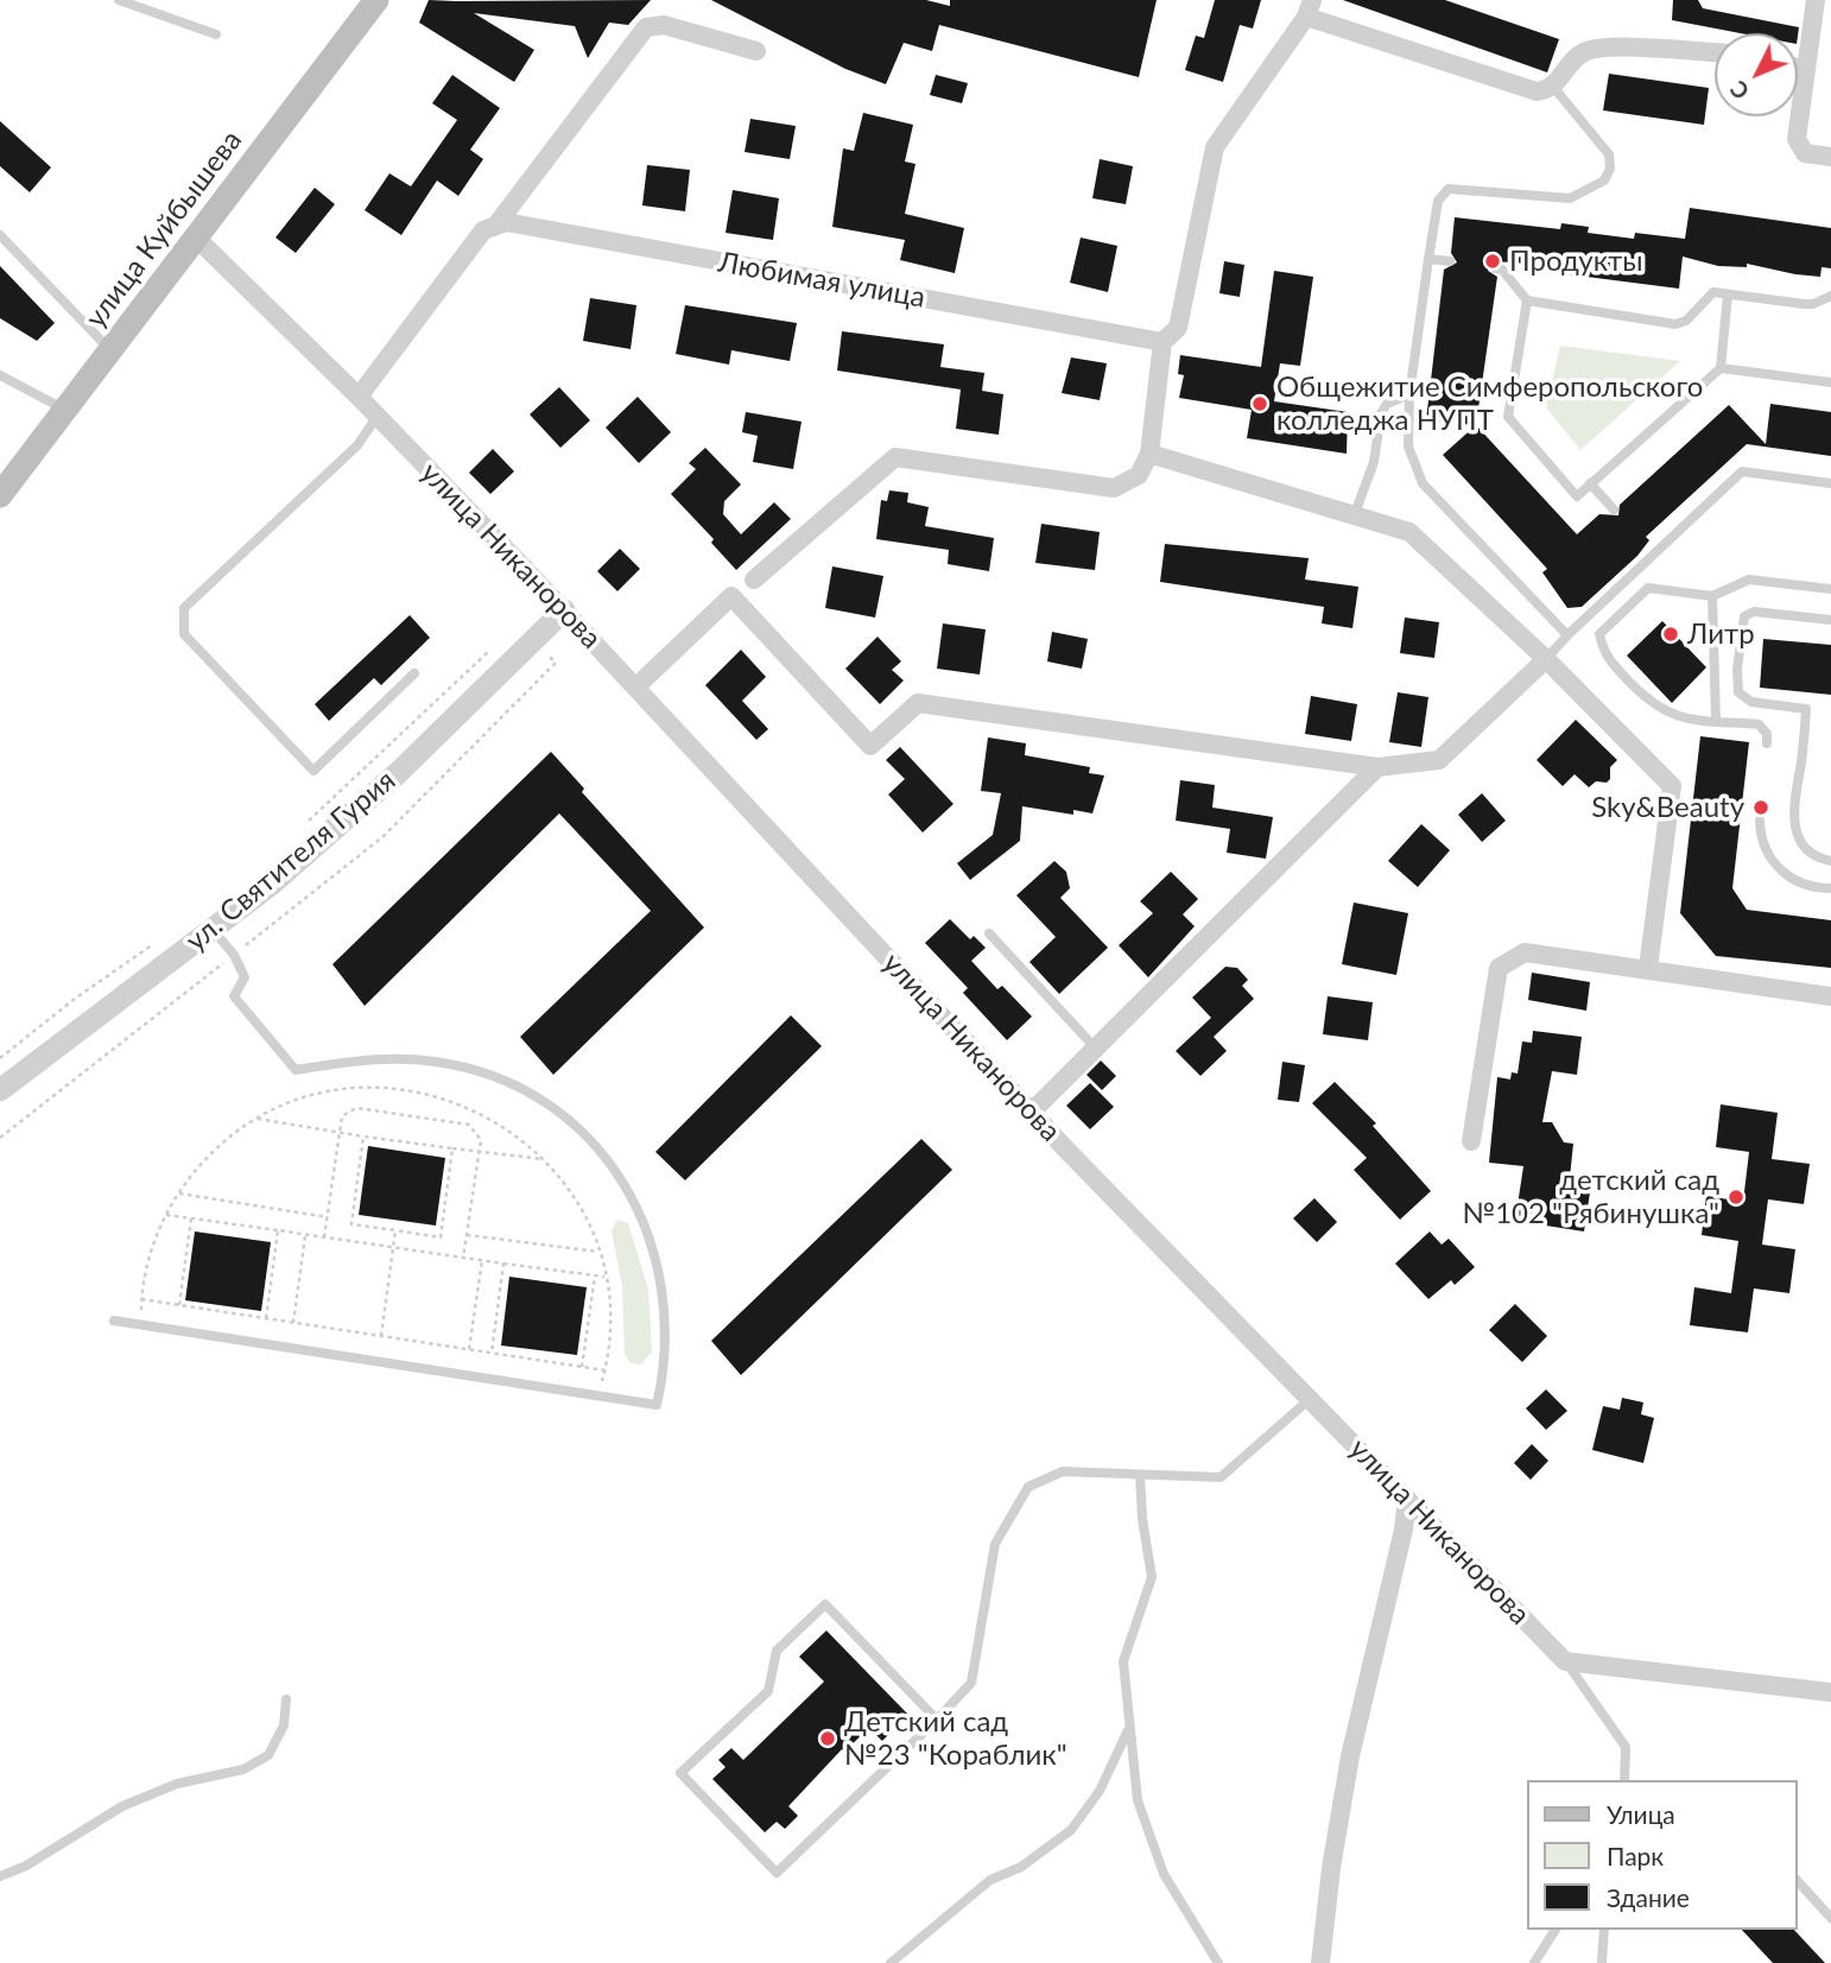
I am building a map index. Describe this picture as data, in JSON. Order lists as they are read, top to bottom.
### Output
{
  "streets": {
    "main road": ["улица Куйбышева"],
    "street": ["Любимая улица", "улица Никанорова", "ул. Святителя Гурия"]
  },
  "crossings": [
    ["улица Куйбышева", "улица Никанорова"],
    ["улица Никанорова", "ул. Святителя Гурия"]
  ],
  "places": [
    "Продукты",
    "Общежитие Симферопольского колледжа НУПТ",
    "Литр",
    "Sky&Beauty",
    "детский сад №102 \"Рябинушка\"",
    "Детский сад №23 \"Кораблик\""
  ],
  "legend": ["Улица", "Парк", "Здание"],
  "north": "bottom left"
}
